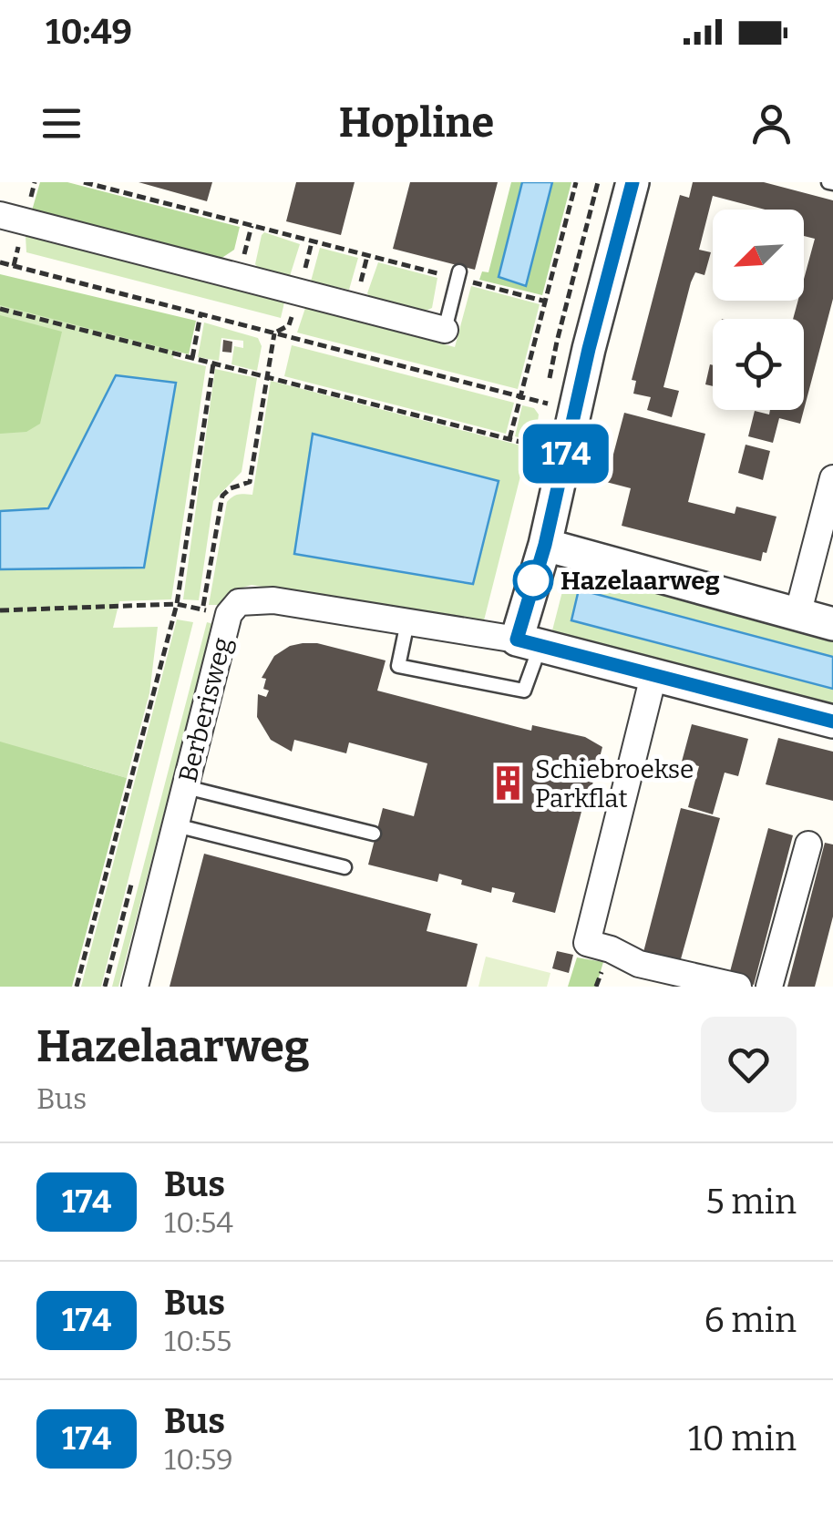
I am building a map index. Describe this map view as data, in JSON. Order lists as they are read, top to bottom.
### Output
{
  "streets": {
    "street": ["Berberisweg"]
  },
  "places": {
    "other": ["Hazelaarweg"],
    "building": ["Schiebroekse Parkflat"]
  },
  "lines": ["bus line 174"],
  "north": "bottom left",
  "page": {
    "status": "10:49",
    "header": "Hopline",
    "on_map": "174",
    "heading": ["Hazelaarweg", "Bus"],
    "list": [
      {
        "mark": "174",
        "name": "Bus",
        "note": "10:54",
        "value": "5 min"
      },
      {
        "mark": "174",
        "name": "Bus",
        "note": "10:55",
        "value": "6 min"
      },
      {
        "mark": "174",
        "name": "Bus",
        "note": "10:59",
        "value": "10 min"
      }
    ]
  }
}
